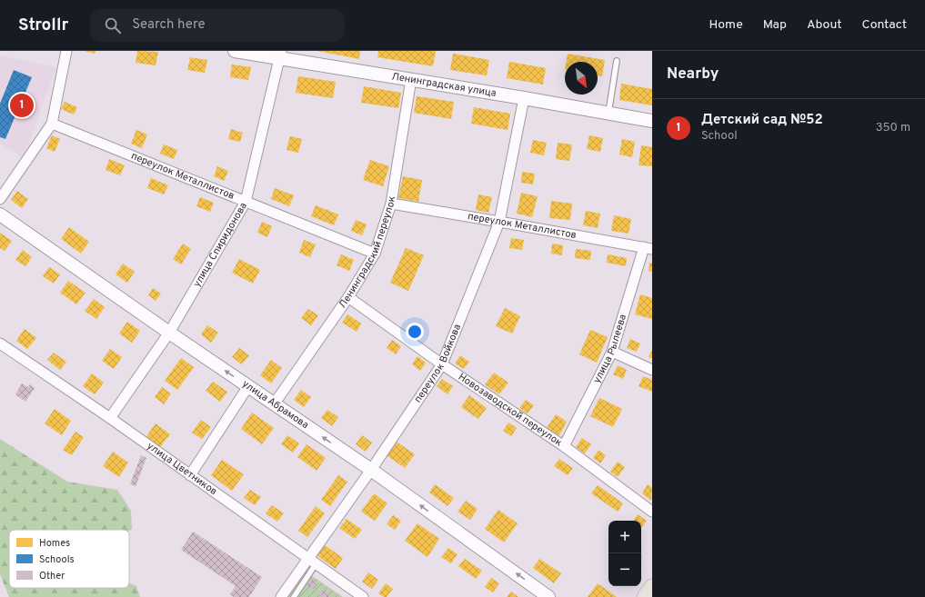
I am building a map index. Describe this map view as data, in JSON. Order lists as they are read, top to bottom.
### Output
{
  "streets": {
    "street": [
      "Ленинградская улица",
      "переулок Металлистов",
      "улица Спиридонова",
      "Ленинградский переулок",
      "улица Рылеева",
      "переулок Войкова",
      "улица Абрамова",
      "Новозаводской переулок",
      "улица Цветников"
    ]
  },
  "crossings": [
    ["Ленинградская улица", "улица Спиридонова"],
    ["Ленинградская улица", "Ленинградский переулок"],
    ["Ленинградская улица", "переулок Войкова"],
    ["переулок Металлистов", "улица Спиридонова"],
    ["переулок Металлистов", "Ленинградский переулок"],
    ["переулок Металлистов", "улица Рылеева"],
    ["переулок Металлистов", "переулок Войкова"],
    ["улица Спиридонова", "улица Абрамова"],
    ["улица Спиридонова", "улица Цветников"],
    ["Ленинградский переулок", "улица Абрамова"],
    ["Ленинградский переулок", "Новозаводской переулок"],
    ["улица Рылеева", "Новозаводской переулок"],
    ["переулок Войкова", "улица Абрамова"],
    ["переулок Войкова", "Новозаводской переулок"],
    ["переулок Войкова", "улица Цветников"]
  ],
  "one_way": ["улица Абрамова"],
  "legend": ["Homes", "Schools", "Other"],
  "north": "bottom right",
  "page": {
    "header": "Strollr",
    "search": "Search here",
    "nav": [
      "Home",
      "Map",
      "About",
      "Contact"
    ],
    "heading": "Nearby",
    "pins": "1",
    "list": [
      {
        "mark": "1",
        "name": "Детский сад №52",
        "note": "School",
        "value": "350 m"
      }
    ],
    "map_buttons": ["+", "−"]
  }
}
